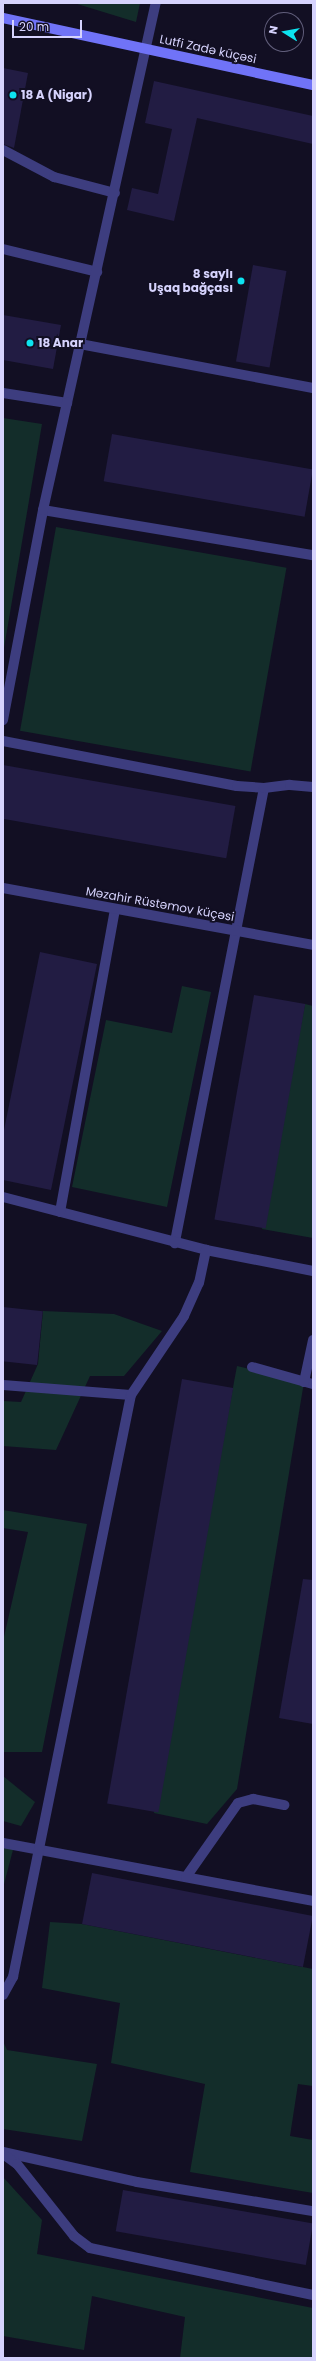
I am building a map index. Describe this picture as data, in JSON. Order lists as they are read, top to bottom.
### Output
{
  "streets": {
    "main road": ["Lutfi Zadə küçəsi"],
    "street": ["Məzahir Rüstəmov küçəsi"]
  },
  "places": ["18 A (Nigar)", "8 saylı Uşaq bağçası", "18 Anar"],
  "scale_bar": "20 m",
  "north": "left"
}
